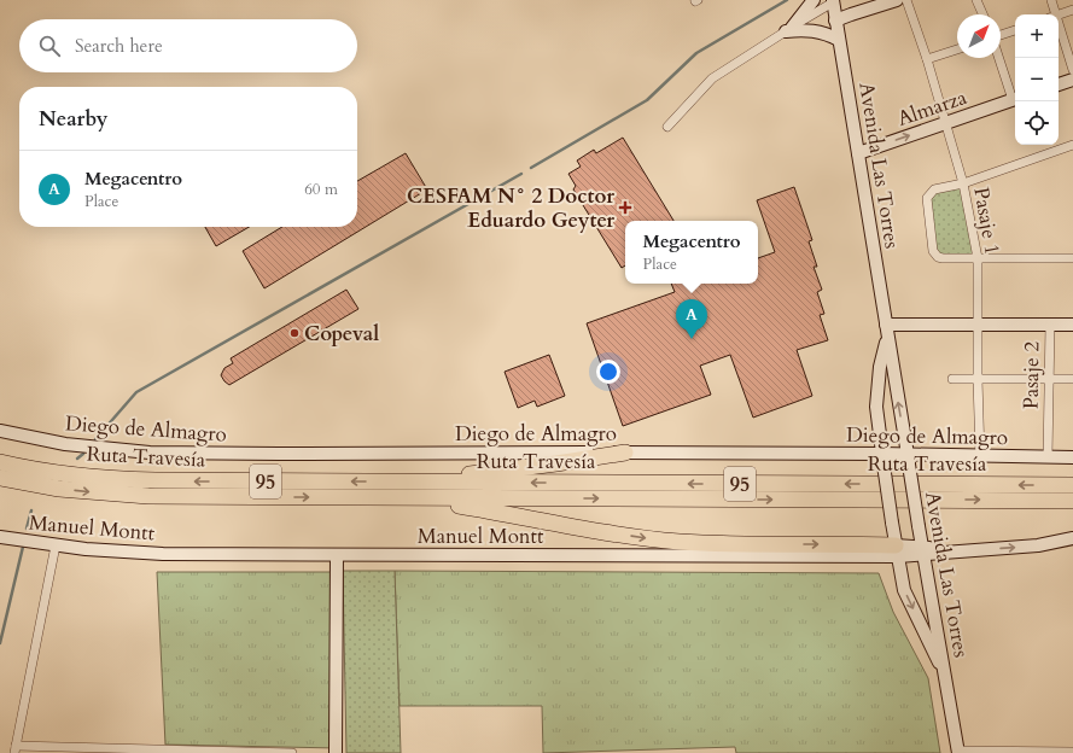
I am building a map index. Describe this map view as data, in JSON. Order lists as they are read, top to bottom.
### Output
{
  "streets": {
    "highway": ["Ruta Travesía", "95"],
    "main road": [
      "Almarza",
      "Avenida Las Torres",
      "Diego de Almagro",
      "Manuel Montt"
    ],
    "street": ["Pasaje 1", "Pasaje 2"]
  },
  "crossings": [
    ["Almarza", "Avenida Las Torres"],
    ["Almarza", "Pasaje 1"],
    ["Avenida Las Torres", "Diego de Almagro"],
    ["Avenida Las Torres", "Manuel Montt"],
    ["Pasaje 1", "Diego de Almagro"],
    ["Pasaje 2", "Diego de Almagro"]
  ],
  "one_way": ["Almarza"],
  "places": {
    "health": ["CESFAM N° 2 Doctor Eduardo Geyter"],
    "other": ["Copeval"]
  },
  "north": "top right",
  "page": {
    "map_buttons": ["+", "−"],
    "search": "Search here",
    "heading": "Nearby",
    "list": [
      {
        "mark": "A",
        "name": "Megacentro",
        "note": "Place",
        "value": "60 m"
      }
    ],
    "popup": ["Megacentro", "Place"],
    "pins": "A"
  }
}
